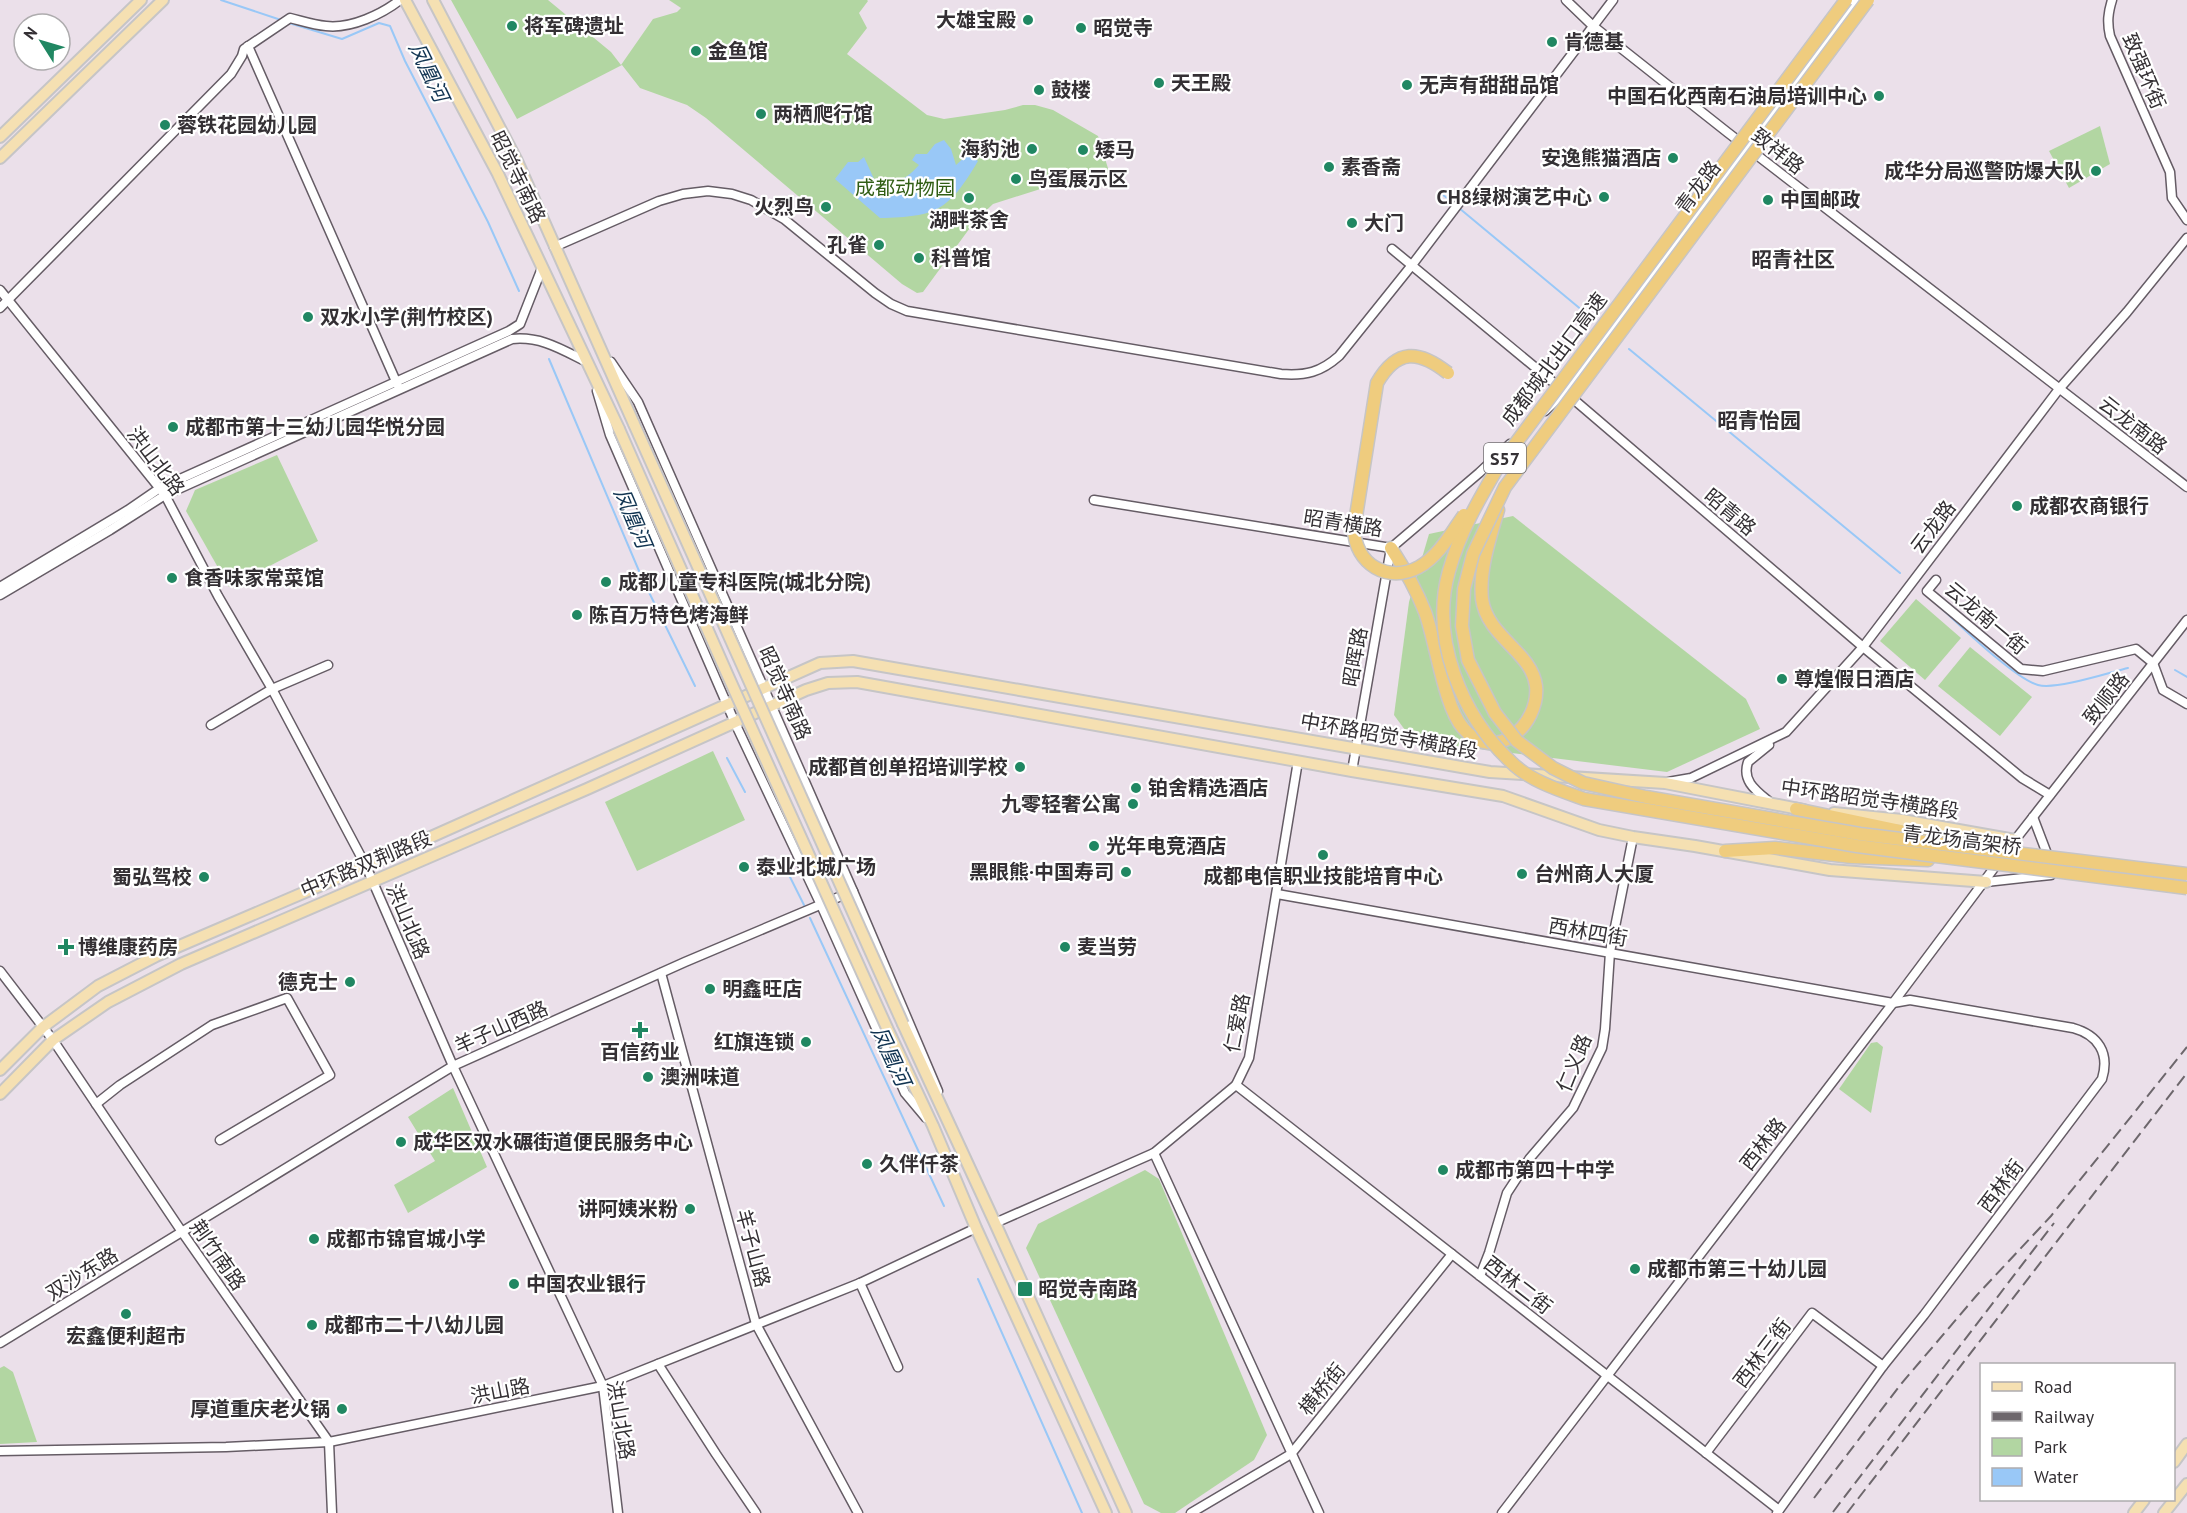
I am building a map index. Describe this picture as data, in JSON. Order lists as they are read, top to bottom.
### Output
{
  "streets": {
    "highway": ["成都城北出口高速", "S57", "青龙场高架桥"],
    "main road": ["昭觉寺南路", "中环路昭觉寺横路段", "中环路双荆路段"],
    "street": [
      "致强环街",
      "致祥路",
      "青龙路",
      "云龙南路",
      "洪山北路",
      "昭青路",
      "昭青横路",
      "云龙路",
      "云龙南一街",
      "昭晖路",
      "致顺路",
      "西林四街",
      "仁爱路",
      "羊子山西路",
      "仁义路",
      "西林路",
      "西林街",
      "羊子山路",
      "荆竹南路",
      "双沙东路",
      "西林二街",
      "西林三街",
      "横桥街",
      "洪山路"
    ]
  },
  "crossings": [
    ["致祥路", "青龙路"],
    ["致祥路", "云龙南路"],
    ["致祥路", "云龙路"],
    ["昭觉寺南路", "中环路昭觉寺横路段"],
    ["昭觉寺南路", "中环路双荆路段"],
    ["昭觉寺南路", "仁爱路"],
    ["昭觉寺南路", "羊子山西路"],
    ["昭觉寺南路", "洪山路"],
    ["青龙路", "昭青路"],
    ["青龙路", "昭青横路"],
    ["成都城北出口高速", "青龙场高架桥"],
    ["云龙南路", "云龙路"],
    ["洪山北路", "中环路双荆路段"],
    ["洪山北路", "羊子山西路"],
    ["洪山北路", "洪山路"],
    ["昭青路", "昭青横路"],
    ["昭青路", "云龙路"],
    ["昭青路", "致顺路"],
    ["昭青路", "西林路"],
    ["昭青横路", "昭晖路"],
    ["云龙路", "中环路昭觉寺横路段"],
    ["云龙南一街", "致顺路"],
    ["昭晖路", "中环路昭觉寺横路段"],
    ["致顺路", "西林路"],
    ["中环路昭觉寺横路段", "中环路双荆路段"],
    ["中环路昭觉寺横路段", "仁爱路"],
    ["中环路昭觉寺横路段", "仁义路"],
    ["中环路昭觉寺横路段", "西林路"],
    ["中环路双荆路段", "荆竹南路"],
    ["西林四街", "仁爱路"],
    ["西林四街", "仁义路"],
    ["西林四街", "西林路"],
    ["西林四街", "西林街"],
    ["仁爱路", "西林二街"],
    ["羊子山西路", "羊子山路"],
    ["羊子山西路", "荆竹南路"],
    ["羊子山西路", "双沙东路"],
    ["仁义路", "西林二街"],
    ["西林路", "西林街"],
    ["西林路", "西林二街"],
    ["西林街", "西林二街"],
    ["西林街", "西林三街"],
    ["羊子山路", "洪山路"],
    ["荆竹南路", "双沙东路"],
    ["荆竹南路", "洪山路"],
    ["西林二街", "西林三街"],
    ["西林二街", "横桥街"]
  ],
  "districts": ["昭青社区", "昭青怡园"],
  "water": ["凤凰河"],
  "parks": ["成都动物园"],
  "places": {
    "other": [
      "大雄宝殿",
      "将军碑遗址",
      "昭觉寺",
      "肯德基",
      "金鱼馆",
      "天王殿",
      "无声有甜甜品馆",
      "鼓楼",
      "中国石化西南石油局培训中心",
      "两栖爬行馆",
      "蓉铁花园幼儿园",
      "海豹池",
      "矮马",
      "安逸熊猫酒店",
      "素香斋",
      "成华分局巡警防爆大队",
      "鸟蛋展示区",
      "CH8绿树演艺中心",
      "湖畔茶舍",
      "中国邮政",
      "火烈鸟",
      "大门",
      "孔雀",
      "科普馆",
      "双水小学(荆竹校区)",
      "成都市第十三幼儿园华悦分园",
      "成都农商银行",
      "食香味家常菜馆",
      "成都儿童专科医院(城北分院)",
      "陈百万特色烤海鲜",
      "尊煌假日酒店",
      "成都首创单招培训学校",
      "铂舍精选酒店",
      "九零轻奢公寓",
      "光年电竞酒店",
      "成都电信职业技能培育中心",
      "泰业北城广场",
      "黑眼熊·中国寿司",
      "台州商人大厦",
      "蜀弘驾校",
      "麦当劳",
      "德克士",
      "明鑫旺店",
      "红旗连锁",
      "澳洲味道",
      "成华区双水碾街道便民服务中心",
      "久伴仟茶",
      "成都市第四十中学",
      "讲阿姨米粉",
      "成都市锦官城小学",
      "成都市第三十幼儿园",
      "中国农业银行",
      "宏鑫便利超市",
      "成都市二十八幼儿园",
      "厚道重庆老火锅"
    ],
    "health": ["博维康药房", "百信药业"],
    "transit": ["昭觉寺南路"]
  },
  "legend": [
    "Road",
    "Railway",
    "Park",
    "Water"
  ],
  "north": "top left"
}
